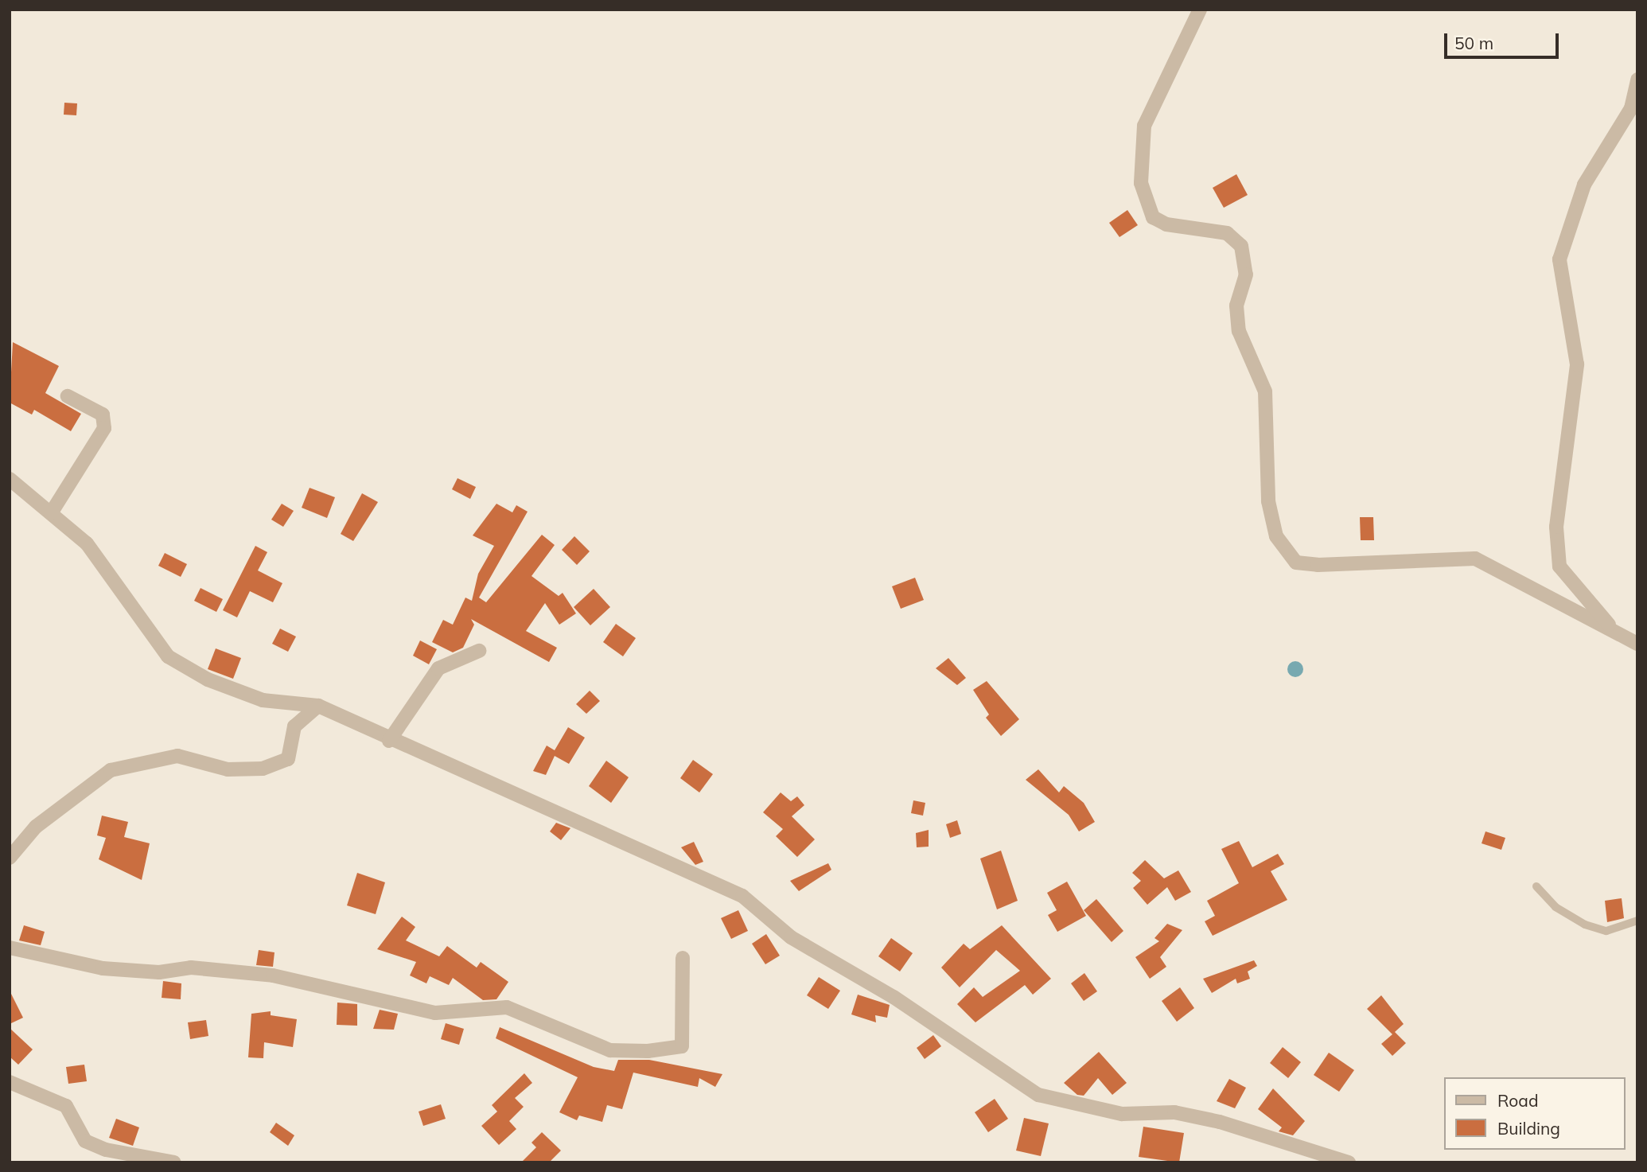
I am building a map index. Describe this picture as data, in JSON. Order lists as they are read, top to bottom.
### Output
{
  "legend": ["Road", "Building"],
  "scale_bar": "50 m"
}
